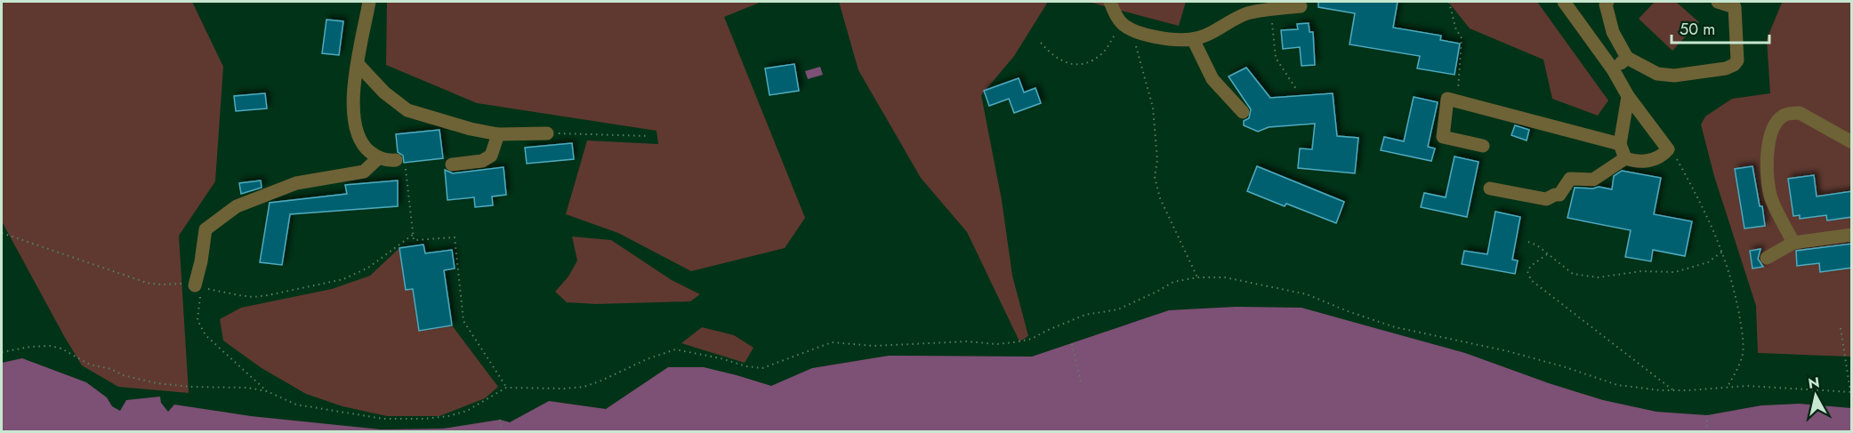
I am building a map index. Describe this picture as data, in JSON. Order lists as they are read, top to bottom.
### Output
{
  "scale_bar": "50 m",
  "north": "top"
}
